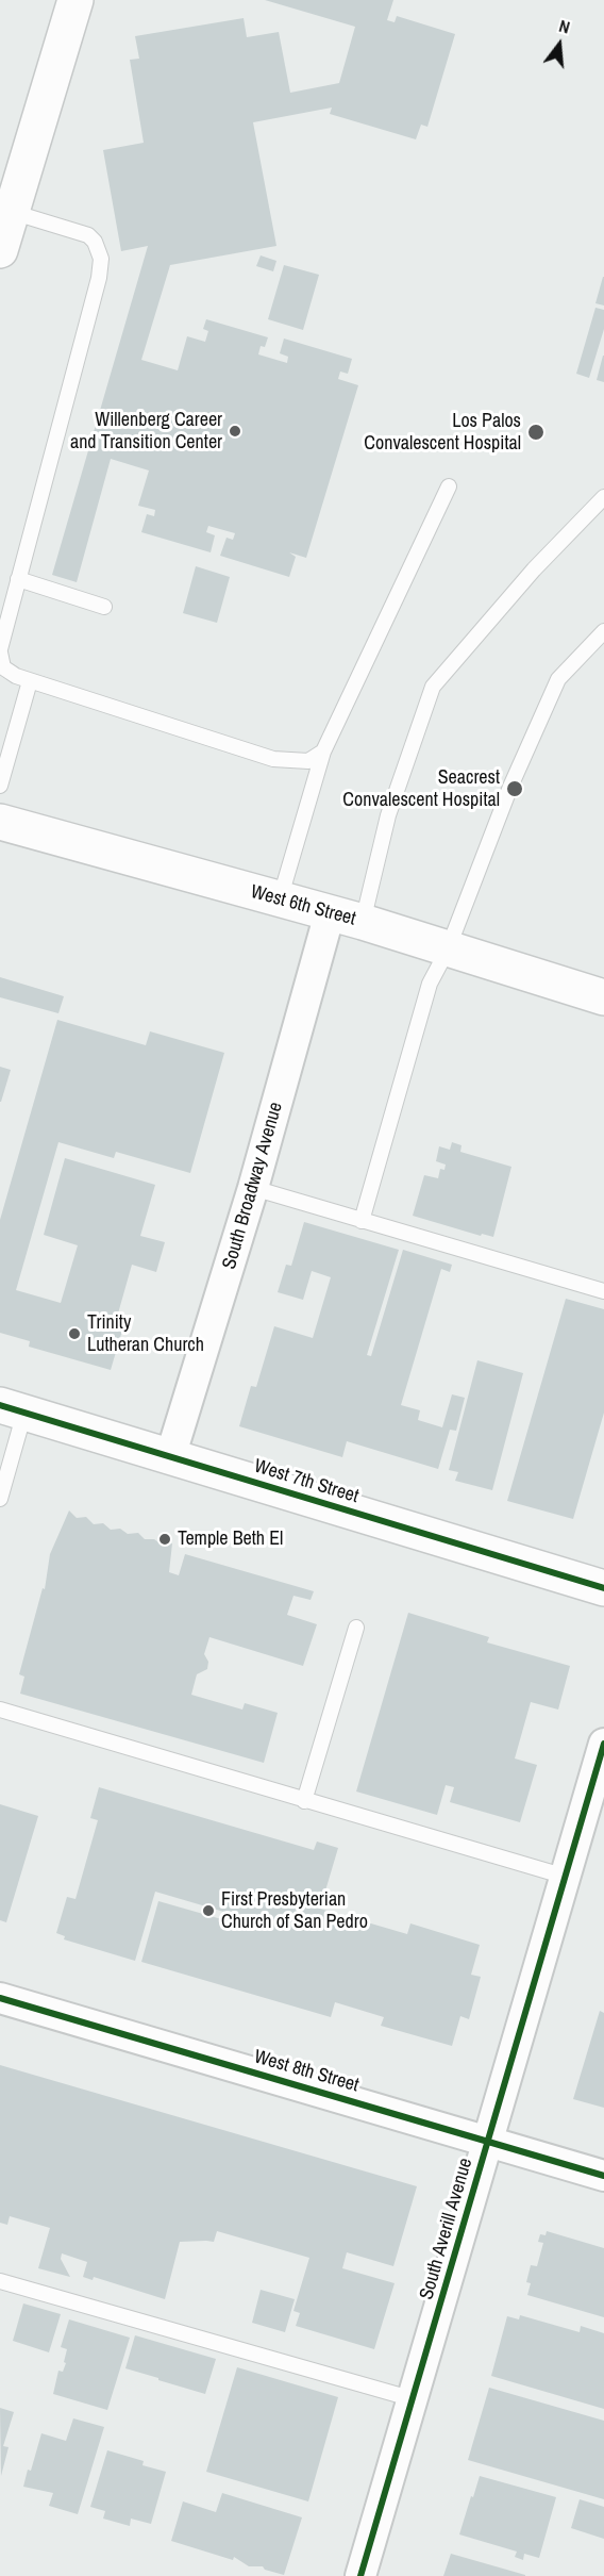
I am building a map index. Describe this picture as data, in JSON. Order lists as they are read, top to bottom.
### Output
{
  "streets": {
    "street": [
      "West 6th Street",
      "South Broadway Avenue",
      "West 7th Street",
      "West 8th Street",
      "South Averill Avenue"
    ]
  },
  "crossings": [
    ["West 6th Street", "South Broadway Avenue"],
    ["South Broadway Avenue", "West 7th Street"],
    ["West 8th Street", "South Averill Avenue"]
  ],
  "places": [
    "Willenberg Career and Transition Center",
    "Los Palos Convalescent Hospital",
    "Seacrest Convalescent Hospital",
    "Trinity Lutheran Church",
    "Temple Beth El",
    "First Presbyterian Church of San Pedro"
  ],
  "north": "top"
}
